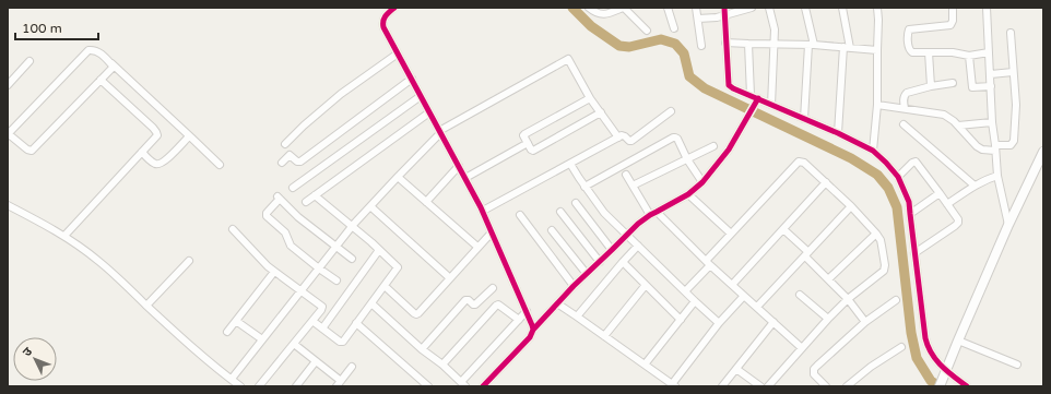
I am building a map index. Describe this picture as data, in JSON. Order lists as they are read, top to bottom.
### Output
{
  "scale_bar": "100 m",
  "north": "top left"
}
